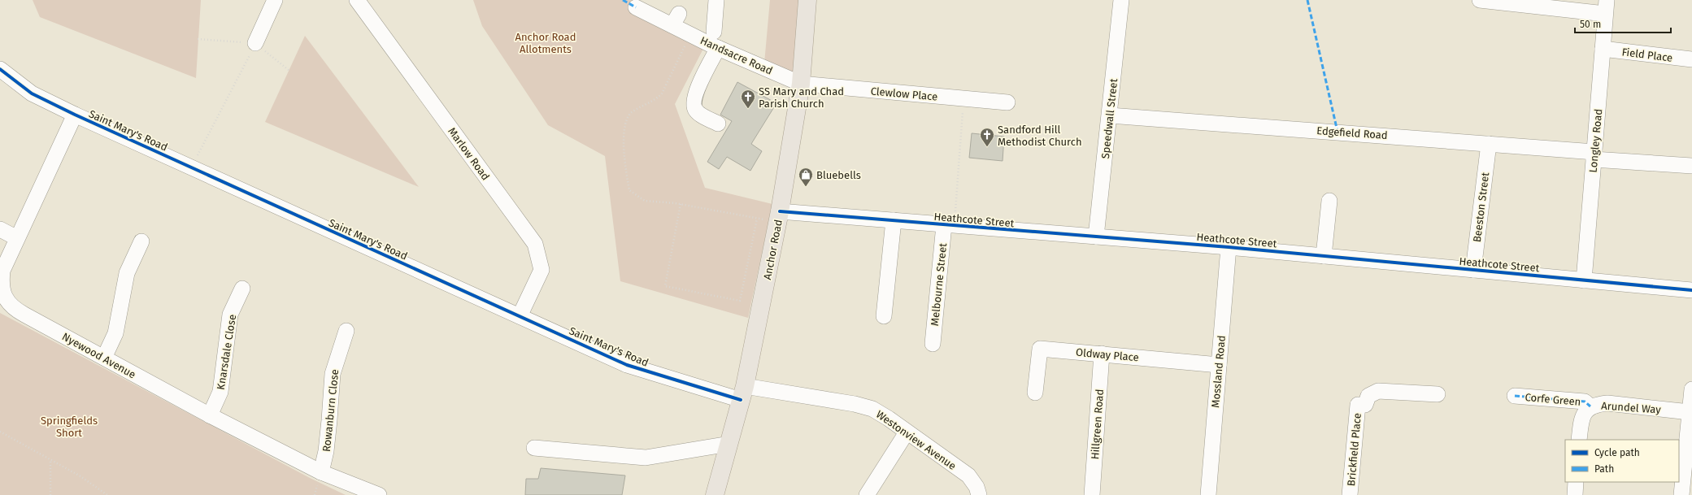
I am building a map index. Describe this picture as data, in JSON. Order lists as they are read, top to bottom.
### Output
{
  "streets": {
    "main road": ["Anchor Road"],
    "street": [
      "Field Place",
      "Handsacre Road",
      "Clewlow Place",
      "Speedwall Street",
      "Saint Mary's Road",
      "Edgefield Road",
      "Longley Road",
      "Marlow Road",
      "Beeston Street",
      "Heathcote Street",
      "Melbourne Street",
      "Knarsdale Close",
      "Oldway Place",
      "Nyewood Avenue",
      "Mossland Road",
      "Corfe Green",
      "Arundel Way",
      "Rowanburn Close",
      "Hillgreen Road",
      "Westonview Avenue",
      "Brickfield Place"
    ]
  },
  "crossings": [
    ["Field Place", "Longley Road"],
    ["Handsacre Road", "Clewlow Place"],
    ["Handsacre Road", "Anchor Road"],
    ["Clewlow Place", "Anchor Road"],
    ["Speedwall Street", "Edgefield Road"],
    ["Speedwall Street", "Heathcote Street"],
    ["Saint Mary's Road", "Marlow Road"],
    ["Saint Mary's Road", "Anchor Road"],
    ["Saint Mary's Road", "Nyewood Avenue"],
    ["Saint Mary's Road", "Westonview Avenue"],
    ["Edgefield Road", "Longley Road"],
    ["Edgefield Road", "Beeston Street"],
    ["Longley Road", "Heathcote Street"],
    ["Beeston Street", "Heathcote Street"],
    ["Heathcote Street", "Anchor Road"],
    ["Heathcote Street", "Melbourne Street"],
    ["Heathcote Street", "Mossland Road"],
    ["Anchor Road", "Westonview Avenue"],
    ["Knarsdale Close", "Nyewood Avenue"],
    ["Oldway Place", "Mossland Road"],
    ["Oldway Place", "Hillgreen Road"],
    ["Nyewood Avenue", "Rowanburn Close"],
    ["Corfe Green", "Arundel Way"]
  ],
  "parks": ["Anchor Road Allotments", "Springfields Short"],
  "places": {
    "church": ["SS Mary and Chad Parish Church", "Sandford Hill Methodist Church"],
    "shop": ["Bluebells"]
  },
  "legend": ["Cycle path", "Path"],
  "scale_bar": "50 m"
}
